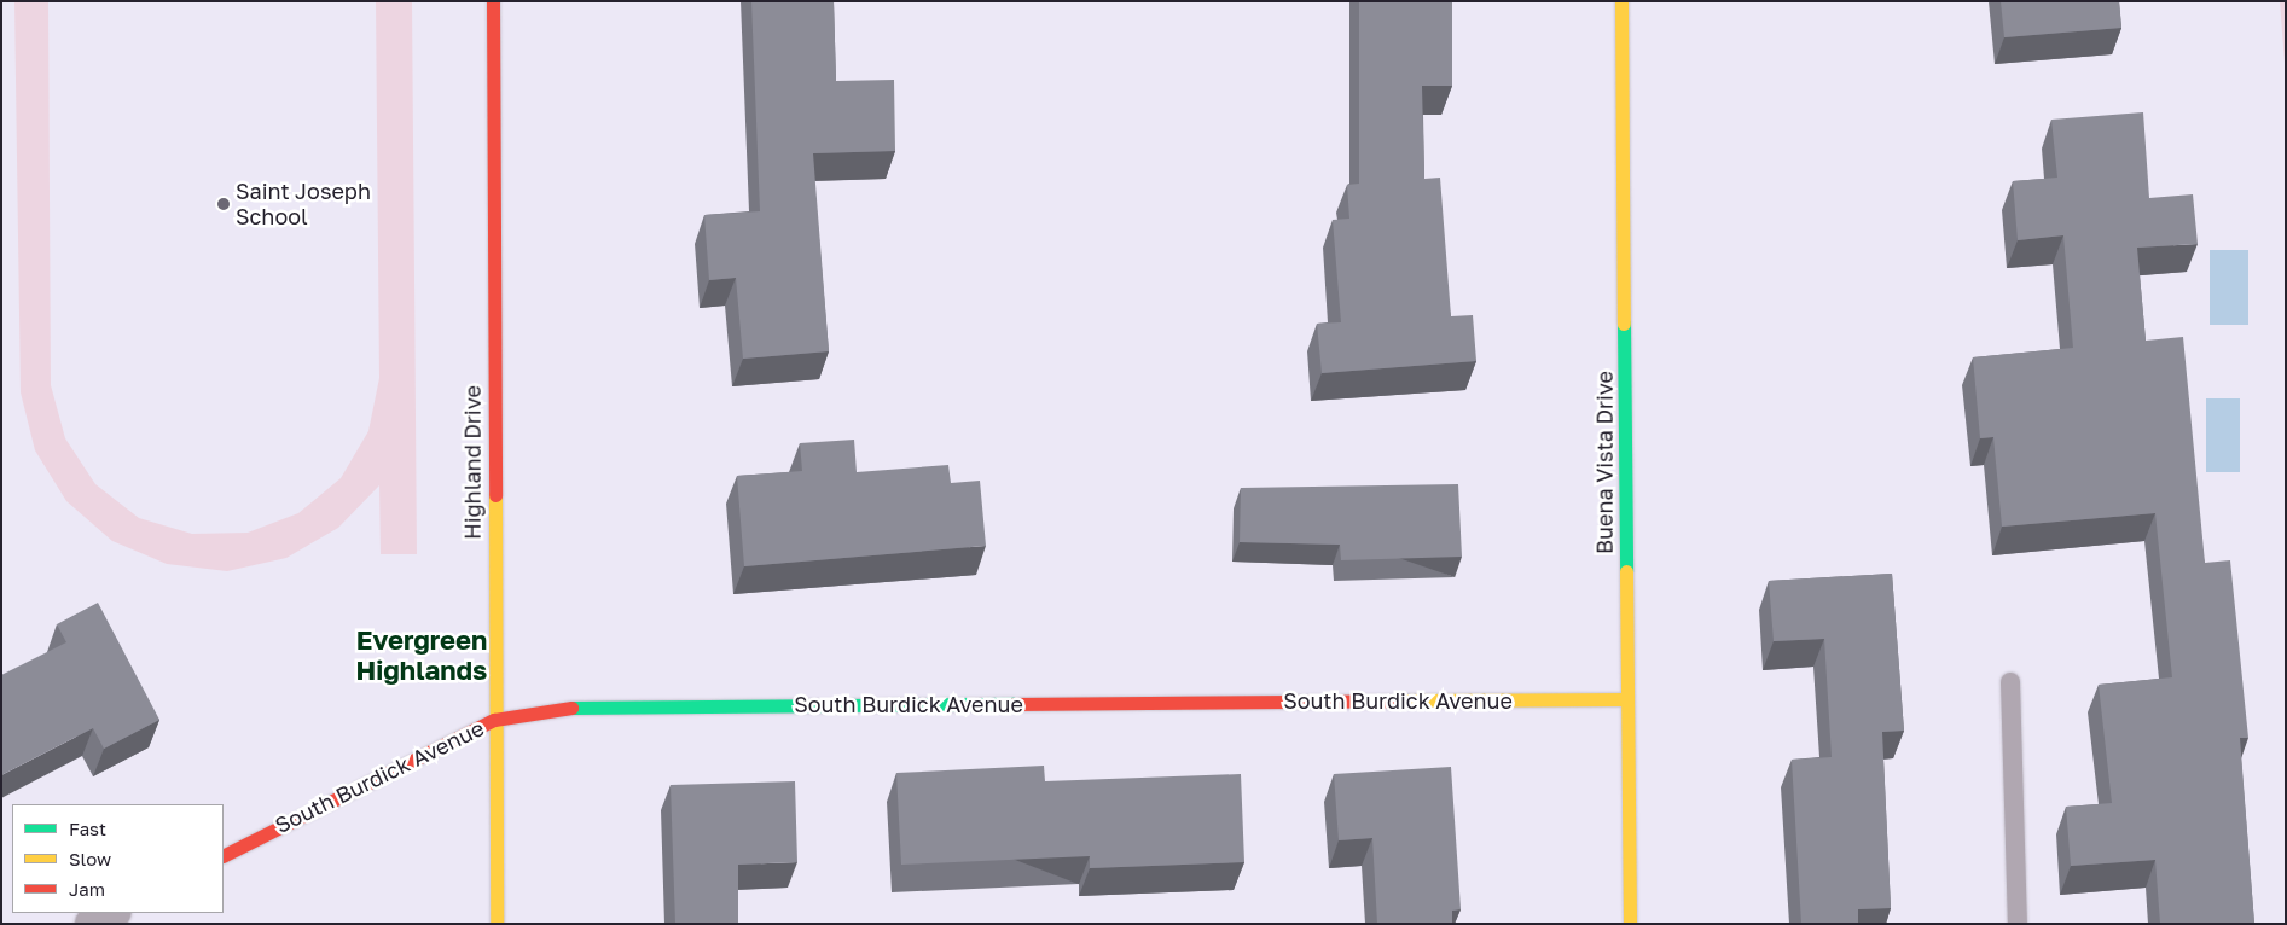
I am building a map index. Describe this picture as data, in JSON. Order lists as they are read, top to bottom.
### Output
{
  "streets": {
    "street": ["Highland Drive", "Buena Vista Drive", "South Burdick Avenue"]
  },
  "crossings": [
    ["Highland Drive", "South Burdick Avenue"],
    ["Buena Vista Drive", "South Burdick Avenue"]
  ],
  "districts": ["Evergreen Highlands"],
  "places": ["Saint Joseph School"],
  "legend": ["Fast", "Slow", "Jam"]
}
